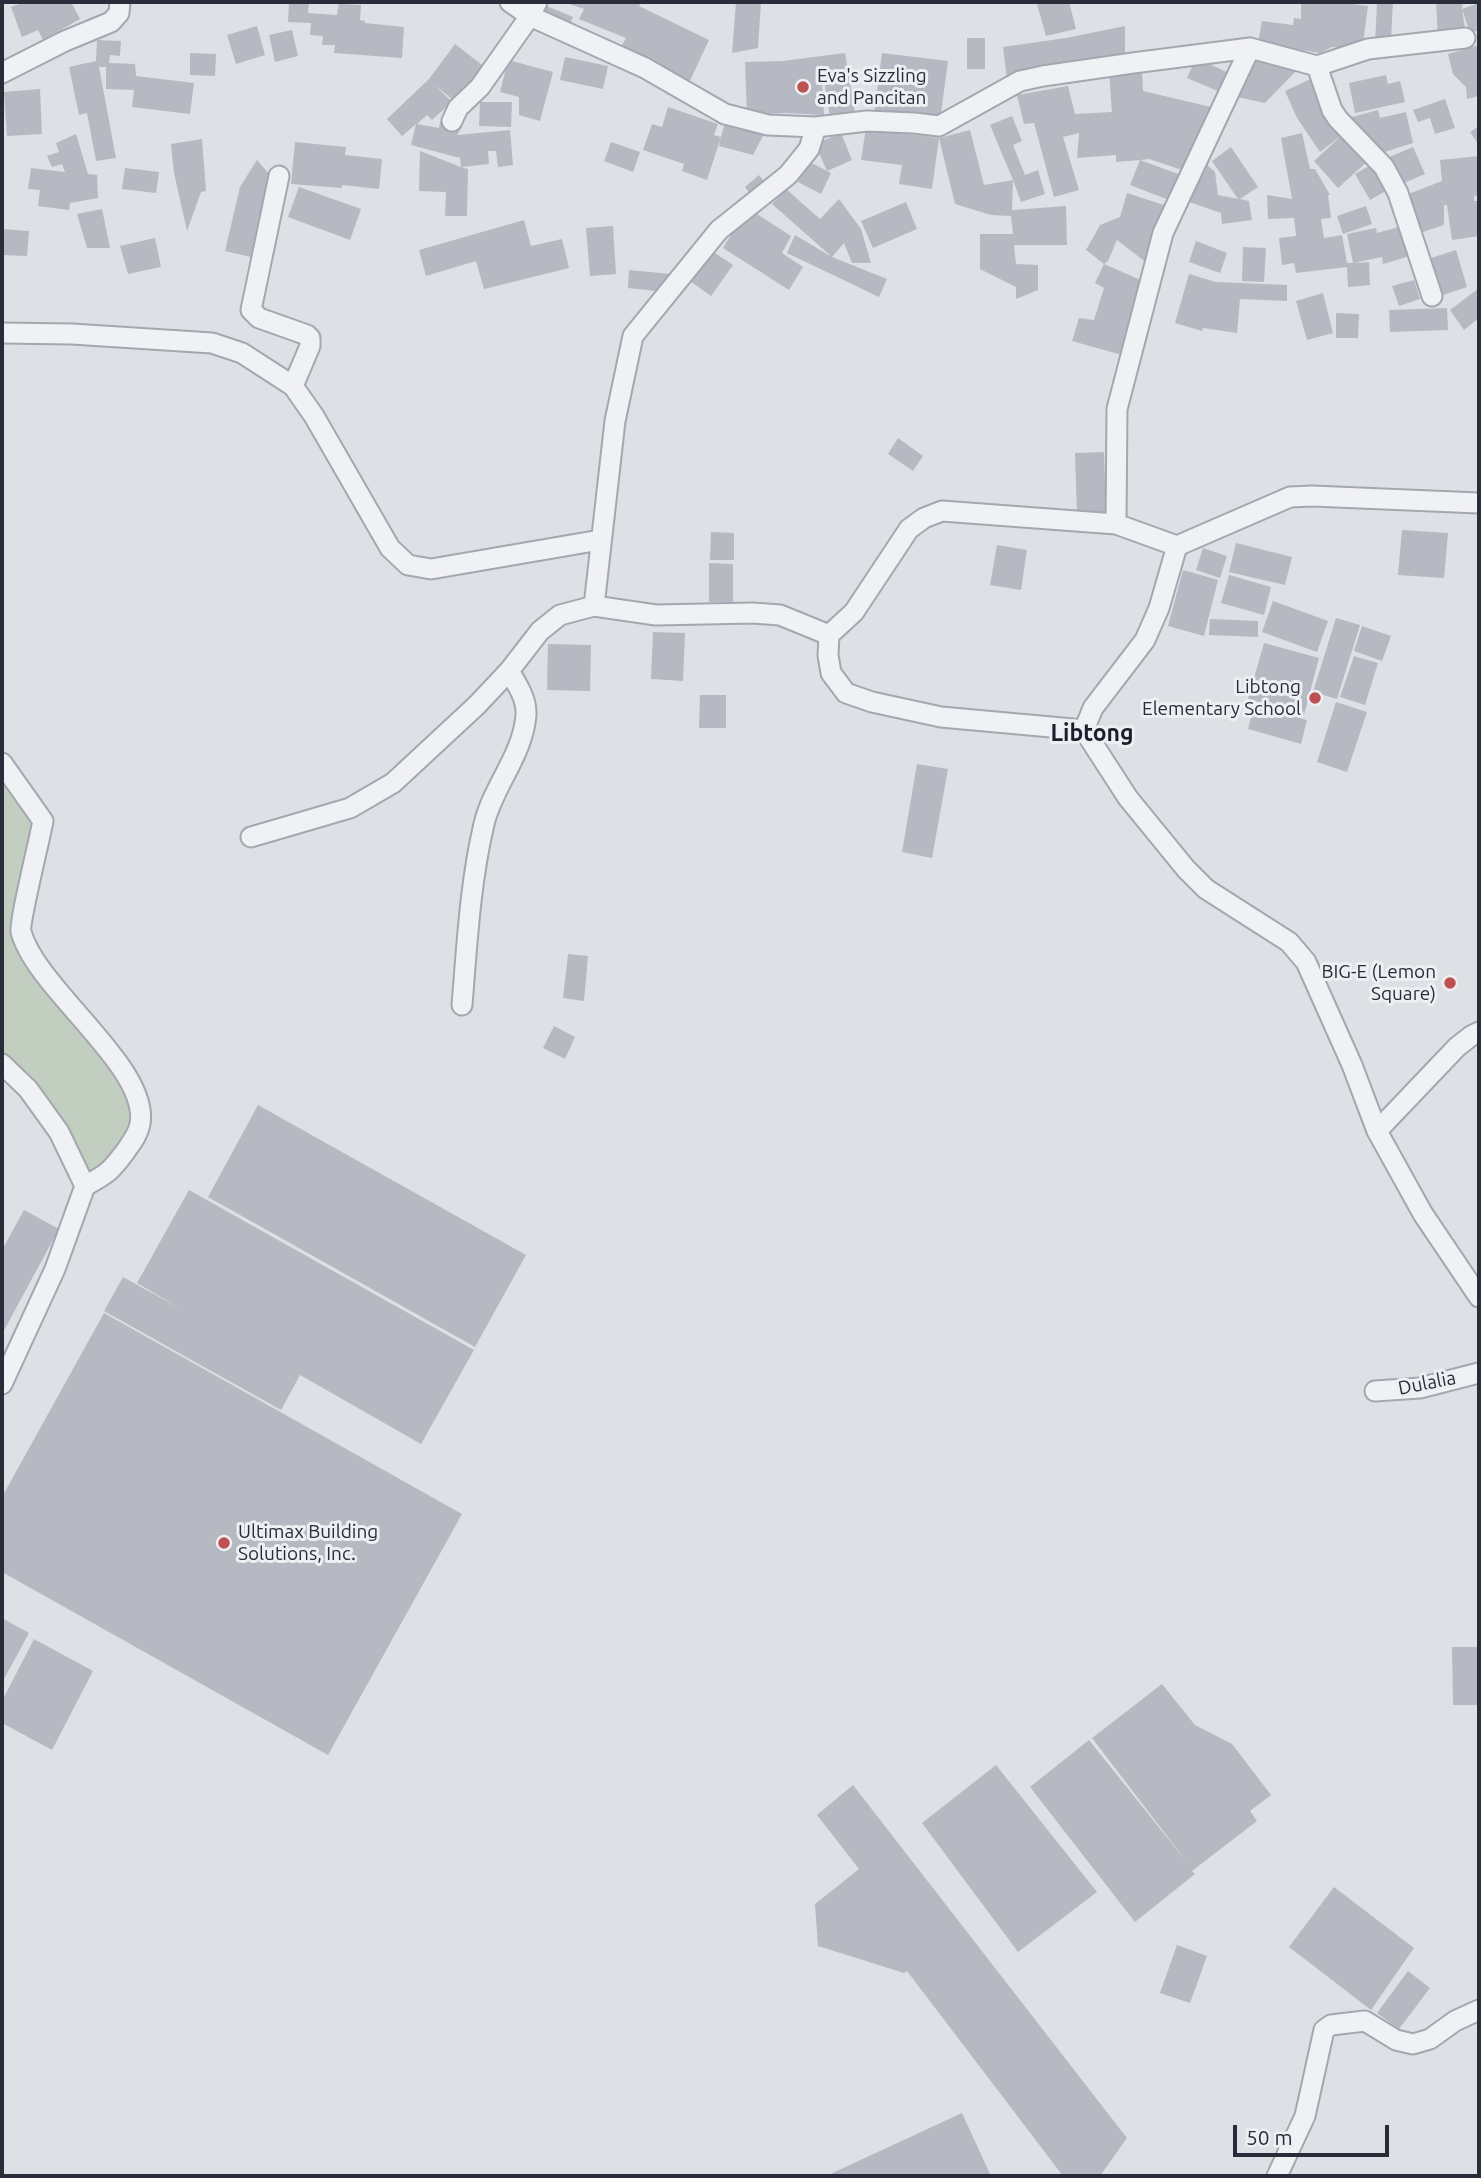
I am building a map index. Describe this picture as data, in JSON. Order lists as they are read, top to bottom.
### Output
{
  "streets": {
    "street": ["Dulalia"]
  },
  "districts": ["Libtong"],
  "places": [
    "Eva's Sizzling and Pancitan",
    "Libtong Elementary School",
    "BIG-E (Lemon Square)",
    "Ultimax Building Solutions, Inc."
  ],
  "scale_bar": "50 m"
}
